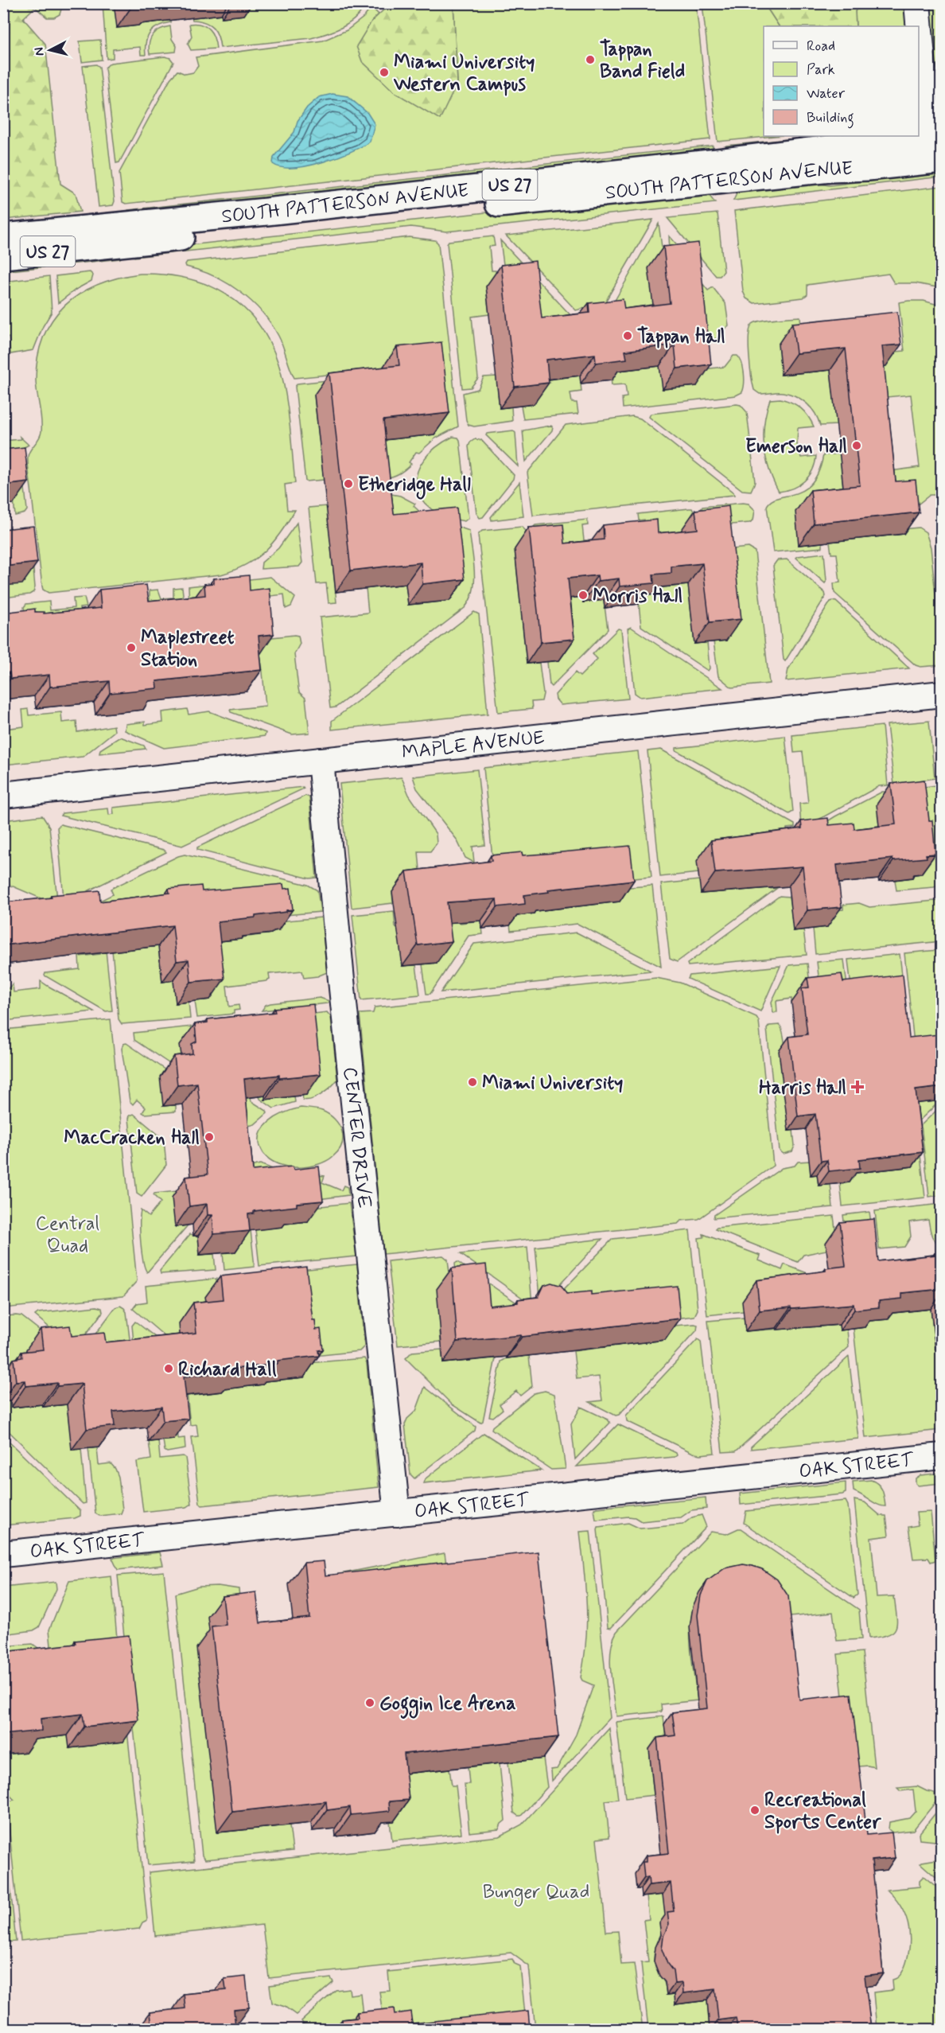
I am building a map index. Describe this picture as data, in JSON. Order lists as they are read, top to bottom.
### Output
{
  "streets": {
    "highway": ["SOUTH PATTERSON AVENUE", "US 27"],
    "street": ["MAPLE AVENUE", "CENTER DRIVE", "OAK STREET"]
  },
  "crossings": [
    ["MAPLE AVENUE", "CENTER DRIVE"],
    ["CENTER DRIVE", "OAK STREET"]
  ],
  "parks": ["Central Quad", "Bunger Quad"],
  "places": {
    "other": [
      "Tappan Band Field",
      "Miami University Western Campus",
      "Tappan Hall",
      "Emerson Hall",
      "Etheridge Hall",
      "Morris Hall",
      "Maplestreet Station",
      "Miami University",
      "MacCracken Hall",
      "Richard Hall",
      "Goggin Ice Arena",
      "Recreational Sports Center"
    ],
    "health": ["Harris Hall"]
  },
  "legend": [
    "Road",
    "Park",
    "Water",
    "Building"
  ],
  "north": "left"
}
